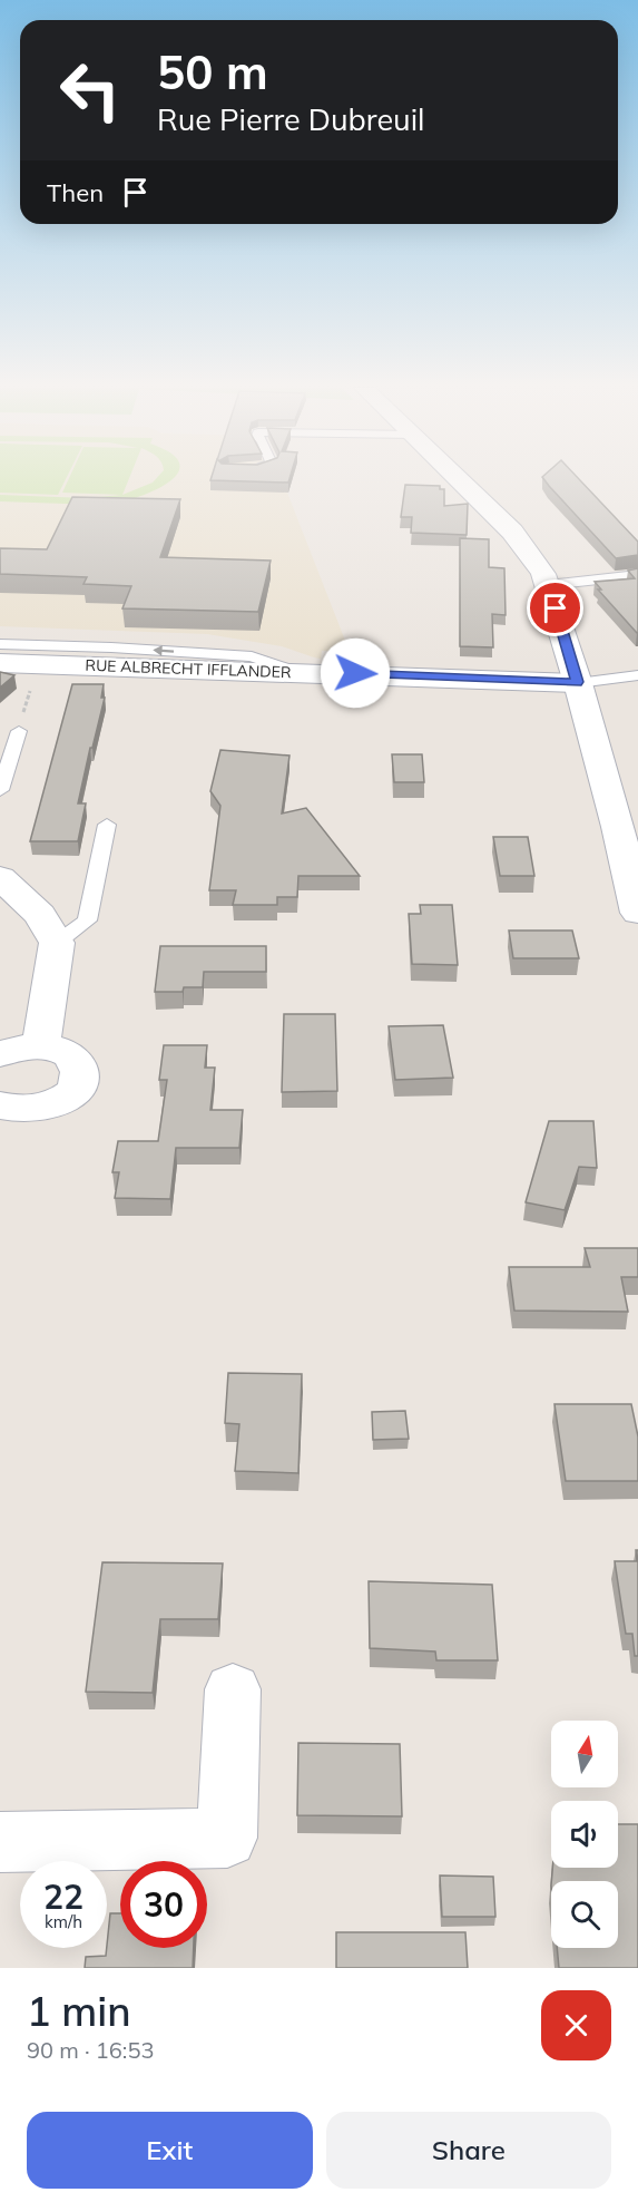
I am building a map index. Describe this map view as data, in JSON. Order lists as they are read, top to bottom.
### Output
{
  "streets": {
    "street": ["RUE ALBRECHT IFFLANDER"]
  },
  "north": "top",
  "page": {
    "turn": ["50 m", "Rue Pierre Dubreuil"],
    "then": "Then",
    "speed": "22 km/h",
    "limit": "30",
    "heading": ["1 min", "90 m · 16:53"],
    "buttons": ["Exit", "Share"]
  }
}
